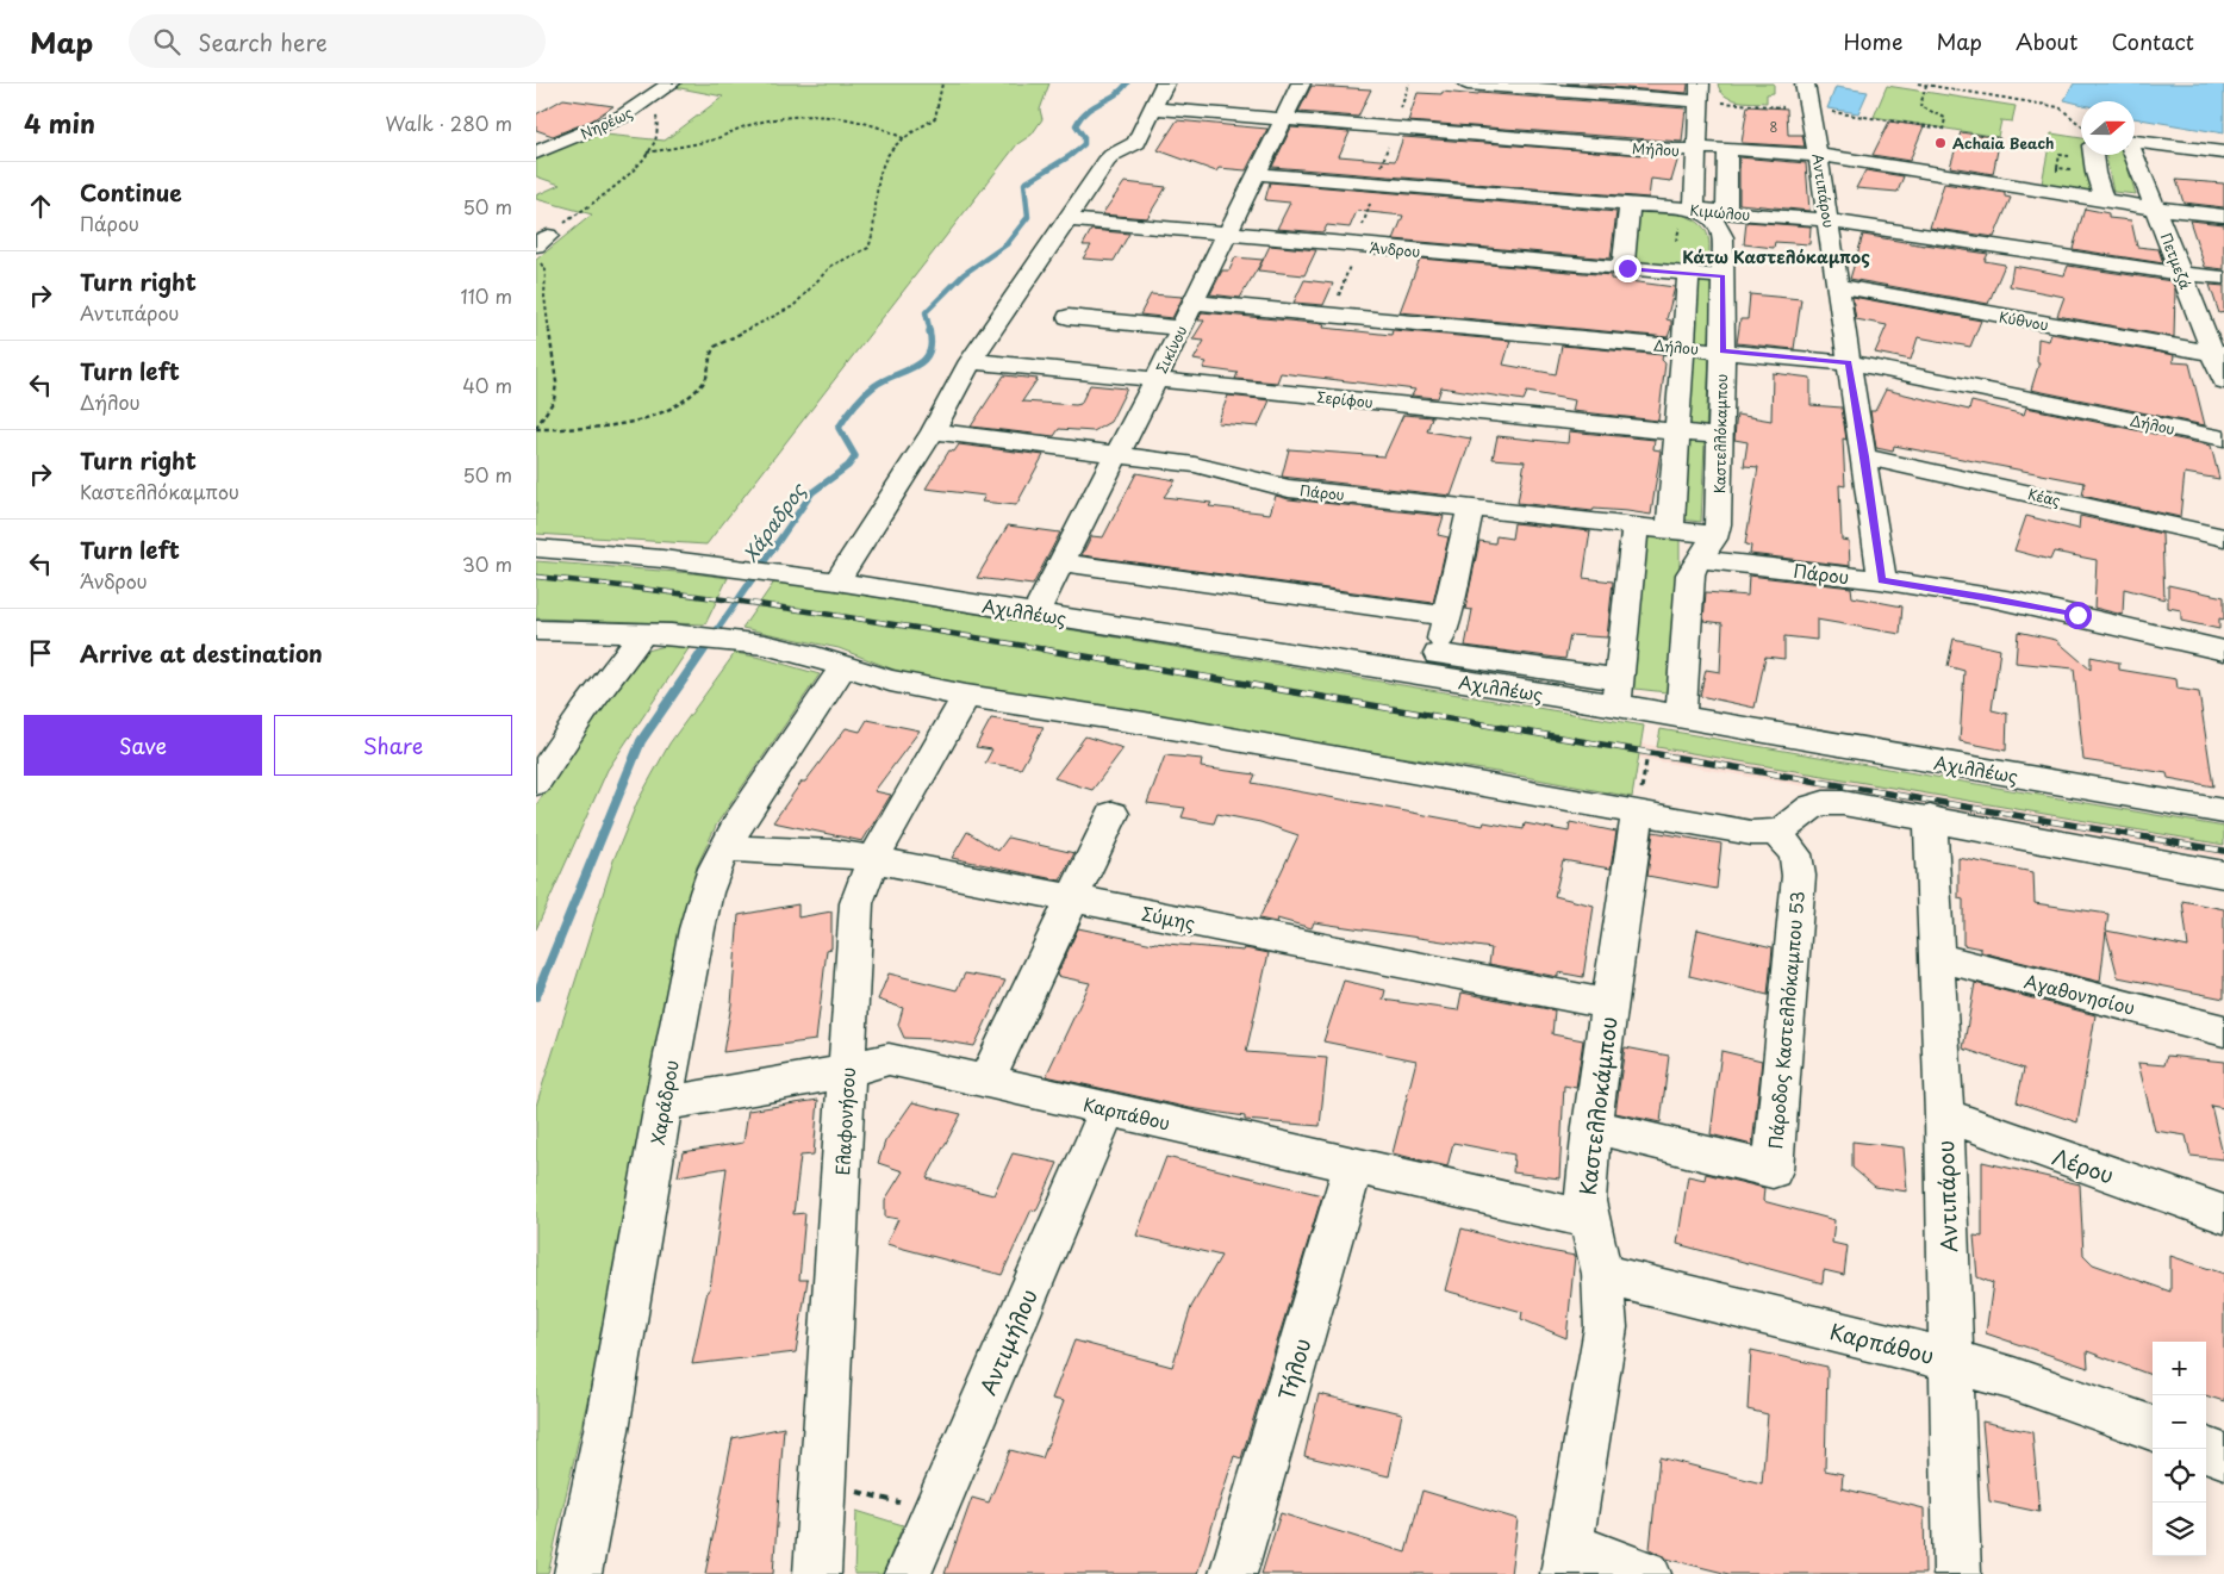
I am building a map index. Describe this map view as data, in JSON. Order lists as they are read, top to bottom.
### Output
{
  "streets": {
    "street": [
      "Νηρέως",
      "Μήλου",
      "Αντιπάρου",
      "Κιμώλου",
      "Άνδρου",
      "Πετμεζά",
      "Κύθνου",
      "Δήλου",
      "Σικίνου",
      "Σερίφου",
      "Καστελλόκαμπου",
      "Πάρου",
      "Κέας",
      "Αχιλλέως",
      "Σύμης",
      "Αγαθονησίου",
      "Πάροδος Καστελλόκαμπου 53",
      "Χαράδρου",
      "Καστελλοκάμπου",
      "Καρπάθου",
      "Ελαφονήσου",
      "Λέρου",
      "Αντιμήλου",
      "Τήλου"
    ]
  },
  "crossings": [
    ["Μήλου", "Αντιπάρου"],
    ["Μήλου", "Πετμεζά"],
    ["Μήλου", "Σικίνου"],
    ["Μήλου", "Καστελλόκαμπου"],
    ["Αντιπάρου", "Κιμώλου"],
    ["Αντιπάρου", "Κύθνου"],
    ["Αντιπάρου", "Δήλου"],
    ["Αντιπάρου", "Πάρου"],
    ["Αντιπάρου", "Κέας"],
    ["Αντιπάρου", "Αγαθονησίου"],
    ["Αντιπάρου", "Καρπάθου"],
    ["Αντιπάρου", "Λέρου"],
    ["Κιμώλου", "Πετμεζά"],
    ["Κιμώλου", "Σικίνου"],
    ["Κιμώλου", "Καστελλόκαμπου"],
    ["Άνδρου", "Σικίνου"],
    ["Άνδρου", "Καστελλόκαμπου"],
    ["Πετμεζά", "Κύθνου"],
    ["Δήλου", "Σικίνου"],
    ["Δήλου", "Καστελλόκαμπου"],
    ["Σικίνου", "Σερίφου"],
    ["Σικίνου", "Πάρου"],
    ["Σικίνου", "Αχιλλέως"],
    ["Σερίφου", "Καστελλόκαμπου"],
    ["Καστελλόκαμπου", "Πάρου"],
    ["Σύμης", "Χαράδρου"],
    ["Σύμης", "Καστελλοκάμπου"],
    ["Σύμης", "Ελαφονήσου"],
    ["Πάροδος Καστελλόκαμπου 53", "Καστελλοκάμπου"],
    ["Χαράδρου", "Καρπάθου"],
    ["Καστελλοκάμπου", "Καρπάθου"],
    ["Καρπάθου", "Ελαφονήσου"],
    ["Καρπάθου", "Αντιμήλου"],
    ["Καρπάθου", "Τήλου"]
  ],
  "districts": ["Κάτω Καστελόκαμπος"],
  "water": ["Χάραδρος"],
  "places": ["Achaia Beach"],
  "house_numbers": ["8"],
  "north": "right",
  "page": {
    "header": "Map",
    "search": "Search here",
    "nav": [
      "Home",
      "Map",
      "About",
      "Contact"
    ],
    "heading": ["4 min", "Walk · 280 m"],
    "list": [
      ["Continue", "Πάρου", "50 m"],
      ["Turn right", "Αντιπάρου", "110 m"],
      ["Turn left", "Δήλου", "40 m"],
      ["Turn right", "Καστελλόκαμπου", "50 m"],
      ["Turn left", "Άνδρου", "30 m"],
      "Arrive at destination"
    ],
    "buttons": ["Save", "Share"],
    "map_buttons": ["+", "−"]
  }
}
